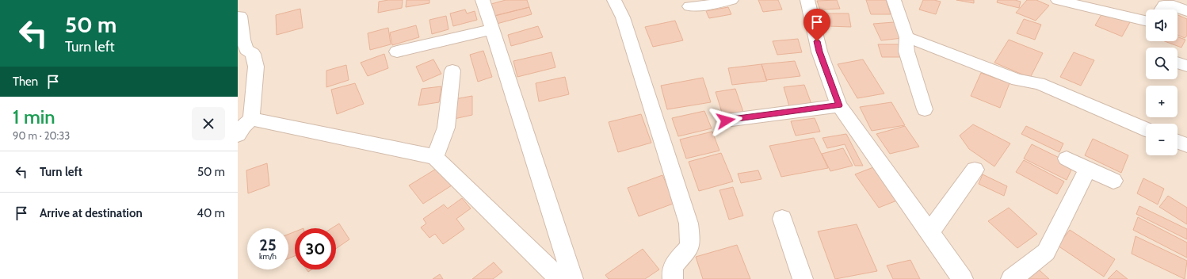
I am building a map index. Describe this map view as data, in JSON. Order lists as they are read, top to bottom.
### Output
{
  "page": {
    "turn": ["50 m", "Turn left"],
    "map_buttons": ["+", "−"],
    "then": "Then",
    "heading": ["1 min", "90 m · 20:33"],
    "list": [
      {
        "name": "Turn left",
        "value": "50 m"
      },
      {
        "name": "Arrive at destination",
        "value": "40 m"
      }
    ],
    "speed": "25 km/h",
    "limit": "30"
  }
}
